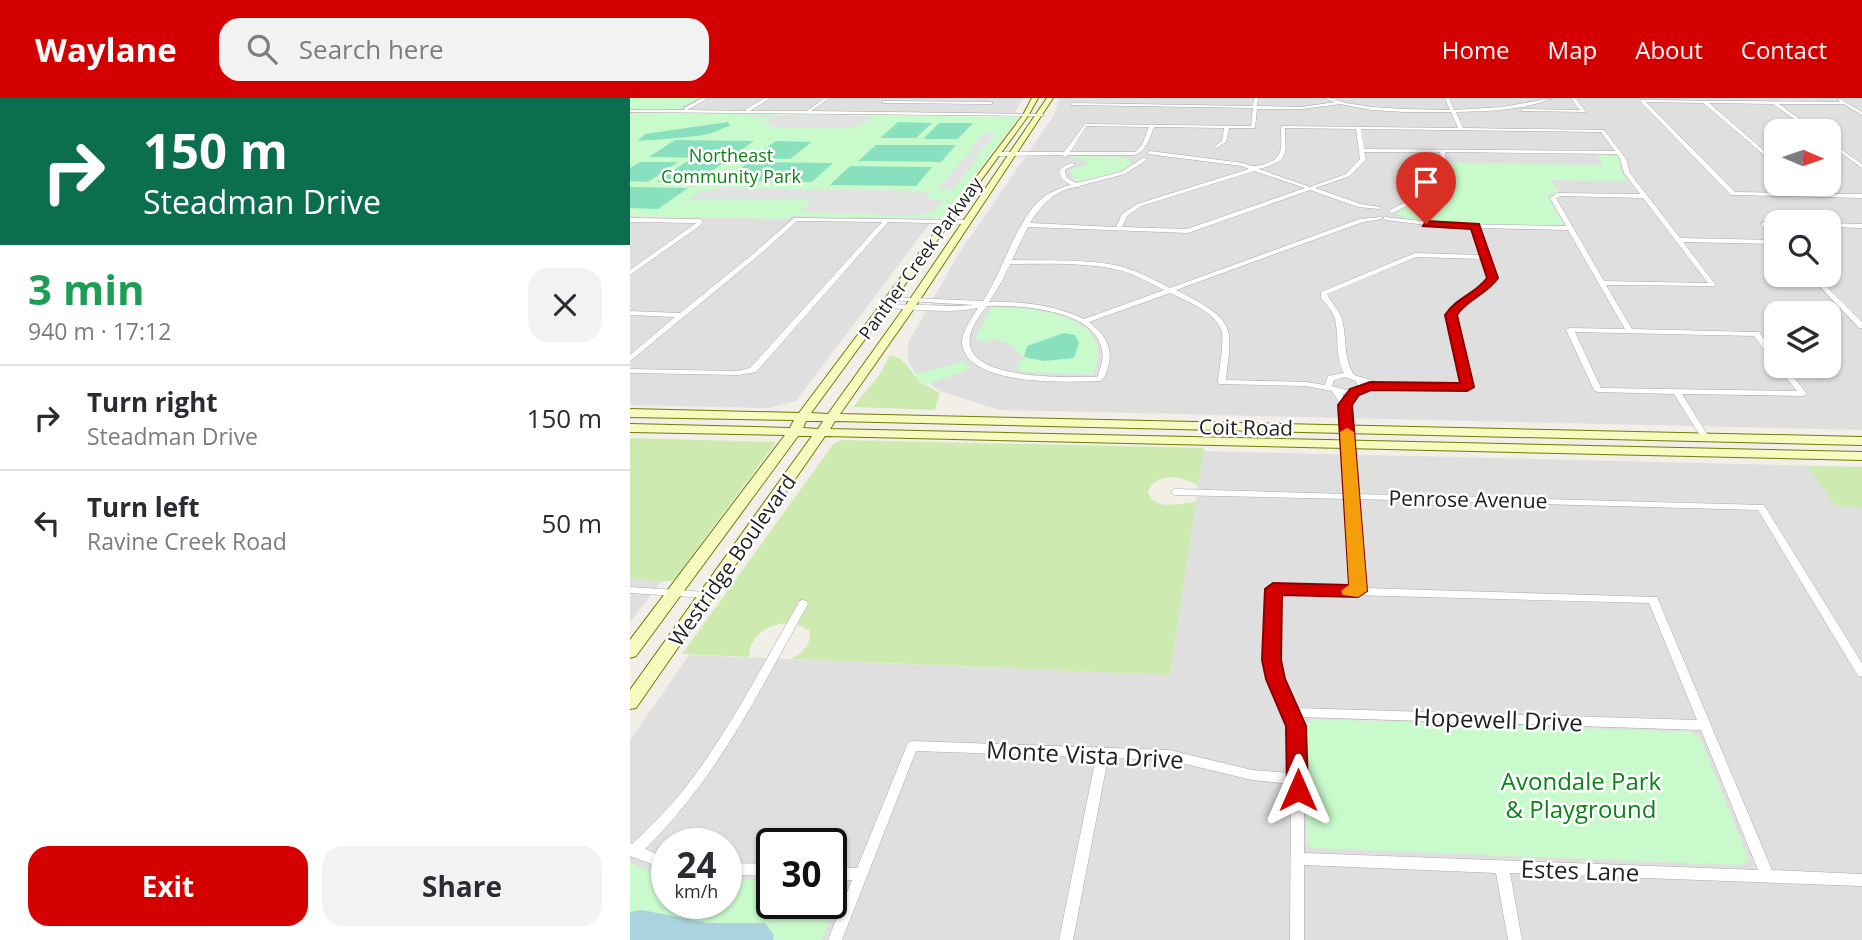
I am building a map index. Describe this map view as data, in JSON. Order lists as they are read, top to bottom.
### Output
{
  "streets": {
    "main road": ["Panther Creek Parkway", "Coit Road", "Westridge Boulevard"],
    "street": [
      "Penrose Avenue",
      "Hopewell Drive",
      "Monte Vista Drive",
      "Estes Lane"
    ]
  },
  "crossings": [
    ["Panther Creek Parkway", "Coit Road"],
    ["Panther Creek Parkway", "Westridge Boulevard"],
    ["Coit Road", "Westridge Boulevard"]
  ],
  "parks": ["Northeast Community Park", "Avondale Park & Playground"],
  "north": "right",
  "page": {
    "header": "Waylane",
    "search": "Search here",
    "nav": [
      "Home",
      "Map",
      "About",
      "Contact"
    ],
    "turn": ["150 m", "Steadman Drive"],
    "heading": ["3 min", "940 m · 17:12"],
    "list": [
      {
        "name": "Turn right",
        "note": "Steadman Drive",
        "value": "150 m"
      },
      {
        "name": "Turn left",
        "note": "Ravine Creek Road",
        "value": "50 m"
      }
    ],
    "speed": "24 km/h",
    "limit": "30",
    "buttons": ["Exit", "Share"]
  }
}
